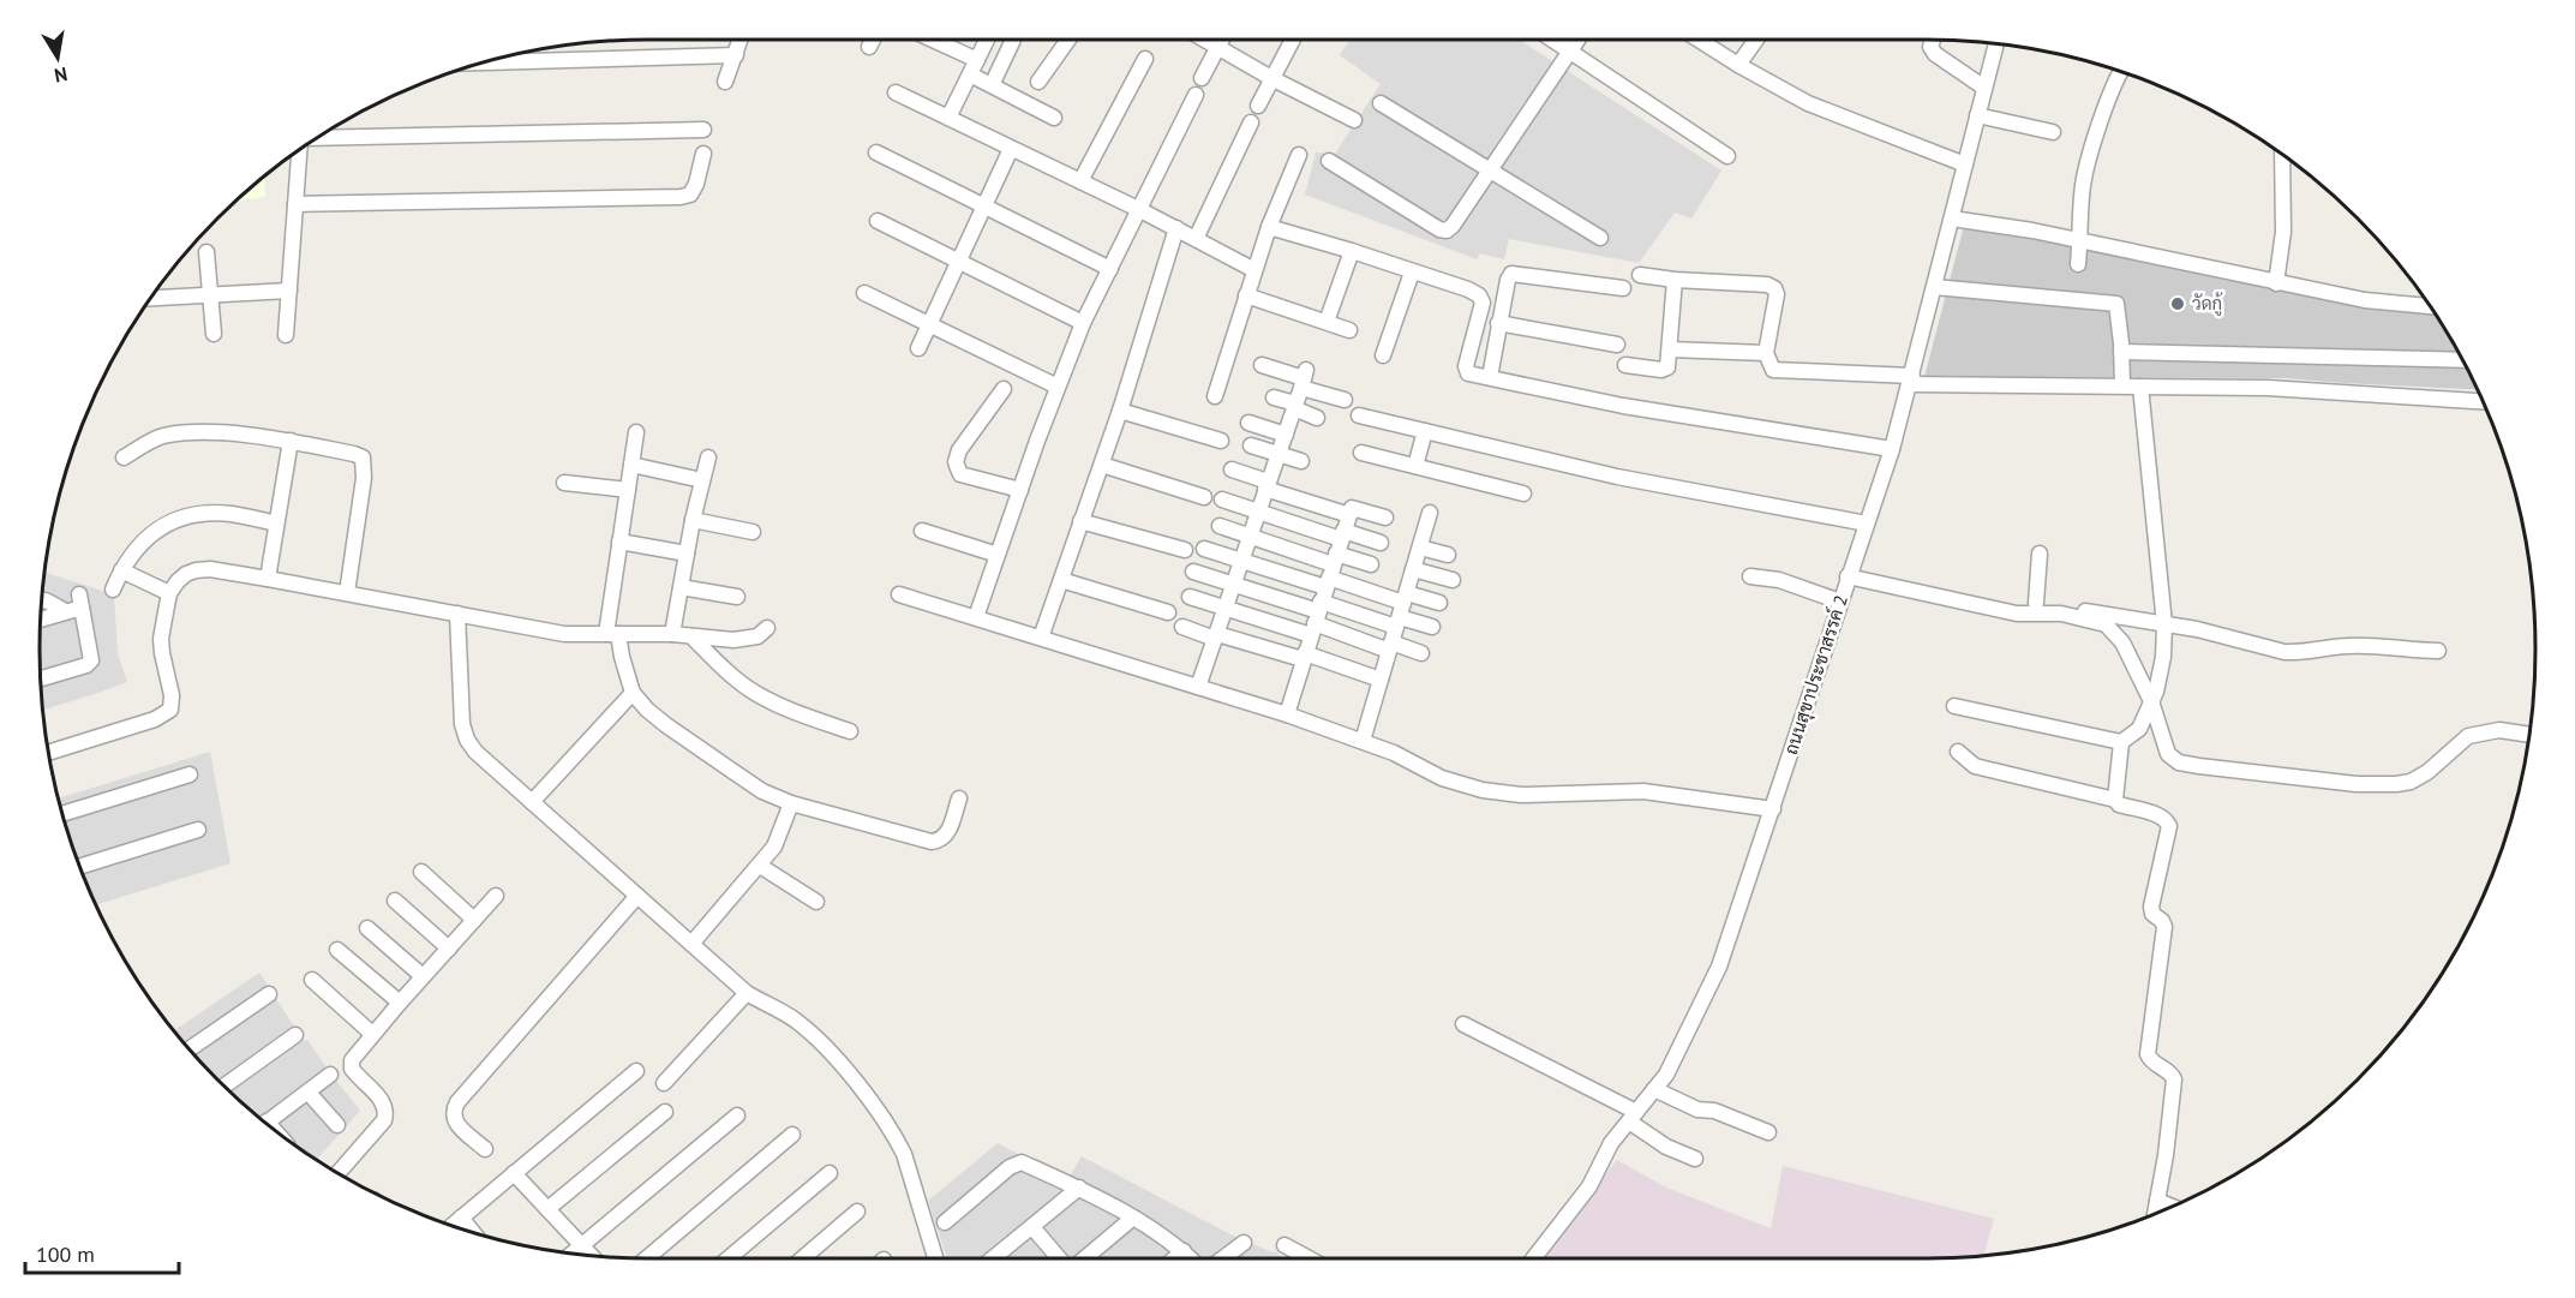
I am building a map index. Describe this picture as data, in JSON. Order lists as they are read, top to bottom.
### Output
{
  "streets": {
    "street": ["ถนนสุขาประชาสรรค์ 2"]
  },
  "places": ["วัดกู้"],
  "scale_bar": "100 m",
  "north": "bottom"
}
